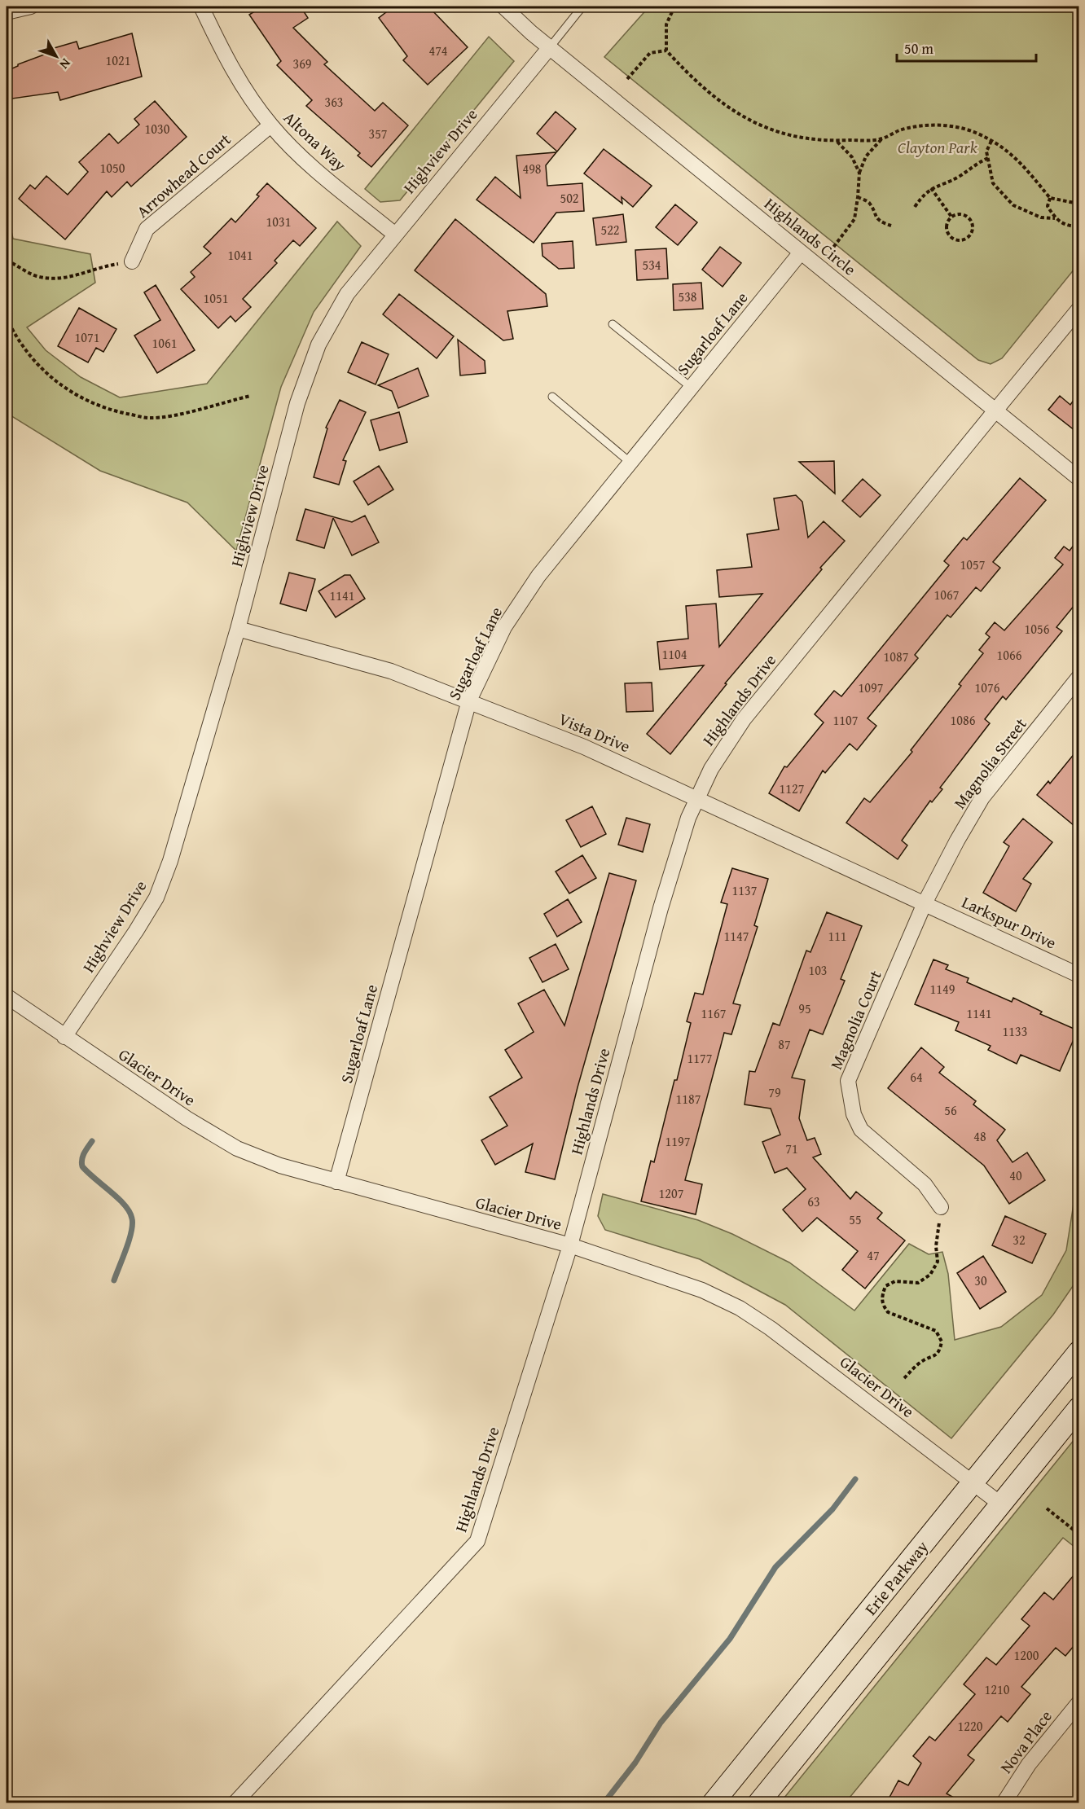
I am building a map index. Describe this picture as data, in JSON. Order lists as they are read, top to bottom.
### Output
{
  "streets": {
    "main road": ["Erie Parkway"],
    "street": [
      "Altona Way",
      "Highview Drive",
      "Arrowhead Court",
      "Highlands Circle",
      "Sugarloaf Lane",
      "Highlands Drive",
      "Vista Drive",
      "Magnolia Street",
      "Larkspur Drive",
      "Magnolia Court",
      "Glacier Drive",
      "Nova Place"
    ]
  },
  "crossings": [
    ["Altona Way", "Highview Drive"],
    ["Altona Way", "Arrowhead Court"],
    ["Highview Drive", "Highlands Circle"],
    ["Highview Drive", "Vista Drive"],
    ["Highview Drive", "Glacier Drive"],
    ["Highlands Circle", "Sugarloaf Lane"],
    ["Highlands Circle", "Highlands Drive"],
    ["Sugarloaf Lane", "Vista Drive"],
    ["Sugarloaf Lane", "Glacier Drive"],
    ["Highlands Drive", "Vista Drive"],
    ["Highlands Drive", "Glacier Drive"],
    ["Vista Drive", "Magnolia Street"],
    ["Vista Drive", "Larkspur Drive"],
    ["Vista Drive", "Magnolia Court"],
    ["Magnolia Street", "Larkspur Drive"],
    ["Magnolia Street", "Magnolia Court"],
    ["Larkspur Drive", "Magnolia Court"],
    ["Glacier Drive", "Erie Parkway"]
  ],
  "parks": ["Clayton Park"],
  "house_numbers": [
    "474",
    "1021",
    "369",
    "363",
    "1030",
    "357",
    "1050",
    "498",
    "502",
    "1031",
    "522",
    "1041",
    "534",
    "538",
    "1051",
    "1071",
    "1061",
    "1057",
    "1067",
    "1141",
    "1056",
    "1104",
    "1066",
    "1087",
    "1097",
    "1076",
    "1107",
    "1086",
    "1127",
    "1137",
    "1147",
    "111",
    "103",
    "1149",
    "95",
    "1167",
    "1141",
    "1133",
    "87",
    "1177",
    "64",
    "79",
    "1187",
    "56",
    "48",
    "1197",
    "71",
    "40",
    "1207",
    "63",
    "55",
    "32",
    "47",
    "30",
    "1200",
    "1210",
    "1220"
  ],
  "scale_bar": "50 m",
  "north": "bottom right"
}
